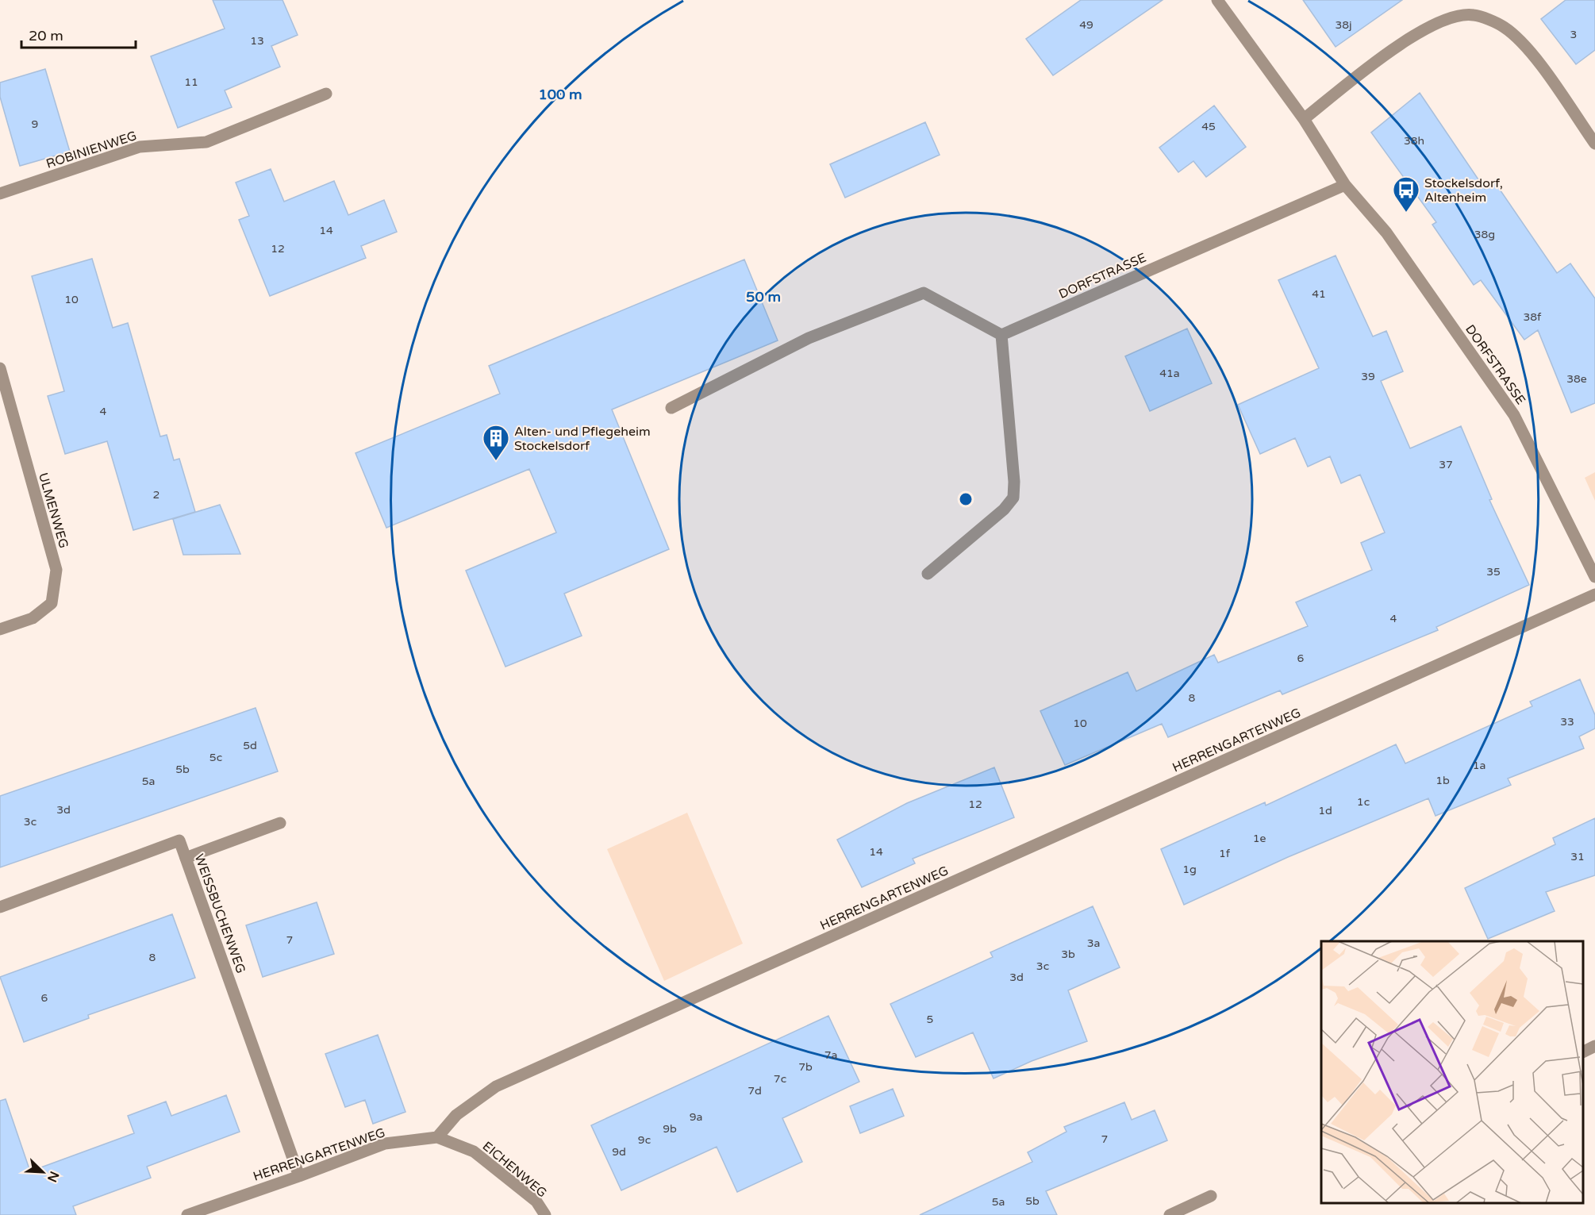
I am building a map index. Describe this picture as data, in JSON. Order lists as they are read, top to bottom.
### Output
{
  "streets": {
    "street": [
      "ROBINIENWEG",
      "DORFSTRASSE",
      "ULMENWEG",
      "HERRENGARTENWEG",
      "WEISSBUCHENWEG",
      "EICHENWEG"
    ]
  },
  "crossings": [
    ["HERRENGARTENWEG", "WEISSBUCHENWEG"],
    ["HERRENGARTENWEG", "EICHENWEG"]
  ],
  "places": {
    "bus stop": ["Stockelsdorf, Altenheim"],
    "building": ["Alten- und Pflegeheim Stockelsdorf"]
  },
  "house_numbers": [
    "49",
    "38j",
    "3",
    "13",
    "11",
    "9",
    "45",
    "38h",
    "14",
    "38g",
    "12",
    "41",
    "10",
    "38f",
    "41a",
    "39",
    "38e",
    "4",
    "37",
    "2",
    "35",
    "4",
    "6",
    "8",
    "33",
    "10",
    "5d",
    "5c",
    "1a",
    "5b",
    "1b",
    "5a",
    "1c",
    "12",
    "3d",
    "1d",
    "3c",
    "1e",
    "14",
    "1f",
    "31",
    "1g",
    "7",
    "3a",
    "3b",
    "8",
    "3c",
    "3d",
    "6",
    "5",
    "7a",
    "7b",
    "7c",
    "7d",
    "9a",
    "9b",
    "7",
    "9c",
    "9d",
    "5b",
    "5a"
  ],
  "scale_bar": "20 m",
  "north": "bottom right",
  "rings": ["100 m", "50 m"]
}
